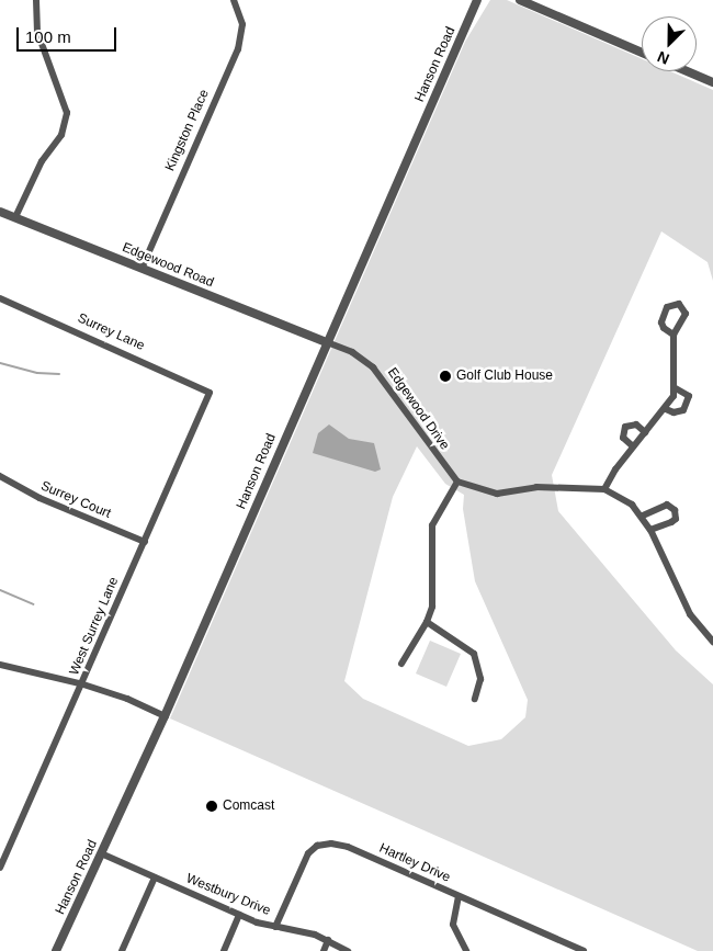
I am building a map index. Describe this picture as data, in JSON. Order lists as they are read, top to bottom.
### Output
{
  "streets": {
    "street": [
      "Hanson Road",
      "Kingston Place",
      "Edgewood Road",
      "Surrey Lane",
      "Edgewood Drive",
      "Surrey Court",
      "West Surrey Lane",
      "Hartley Drive",
      "Westbury Drive"
    ]
  },
  "crossings": [
    ["Hanson Road", "Edgewood Road"],
    ["Hanson Road", "Edgewood Drive"],
    ["Hanson Road", "Westbury Drive"],
    ["Kingston Place", "Edgewood Road"],
    ["Edgewood Road", "Edgewood Drive"],
    ["Surrey Lane", "West Surrey Lane"],
    ["Surrey Court", "West Surrey Lane"],
    ["Hartley Drive", "Westbury Drive"]
  ],
  "places": ["Golf Club House", "Comcast"],
  "scale_bar": "100 m",
  "north": "bottom left"
}
